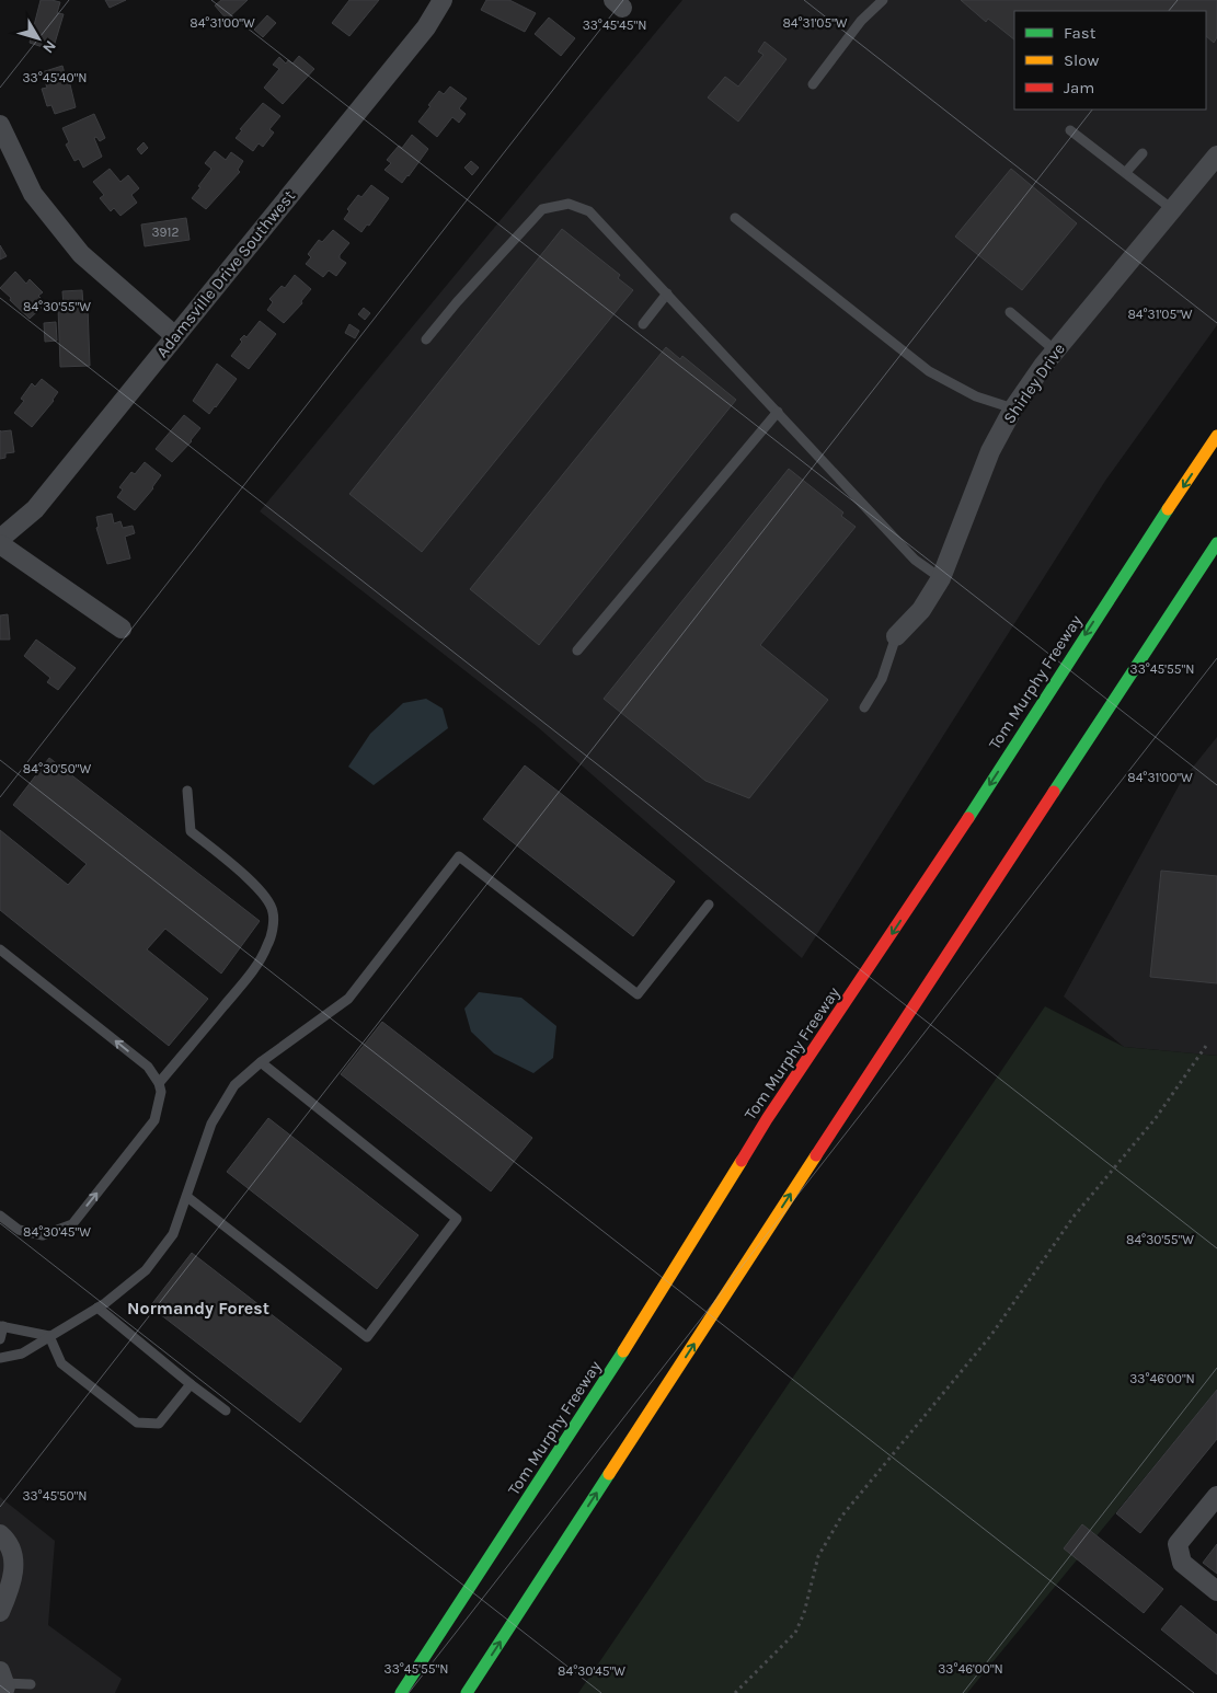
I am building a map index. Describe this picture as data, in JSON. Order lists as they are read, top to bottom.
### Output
{
  "streets": {
    "highway": ["Tom Murphy Freeway"],
    "street": ["Adamsville Drive Southwest", "Shirley Drive"]
  },
  "districts": ["Normandy Forest"],
  "house_numbers": ["3912"],
  "legend": ["Fast", "Slow", "Jam"],
  "north": "bottom right",
  "coordinates": [
    "84°31'00\"W",
    "84°31'05\"W",
    "33°45'45\"N",
    "33°45'40\"N",
    "84°30'55\"W",
    "33°45'55\"N",
    "84°30'50\"W",
    "84°30'45\"W",
    "33°46'00\"N",
    "33°45'50\"N"
  ]
}
